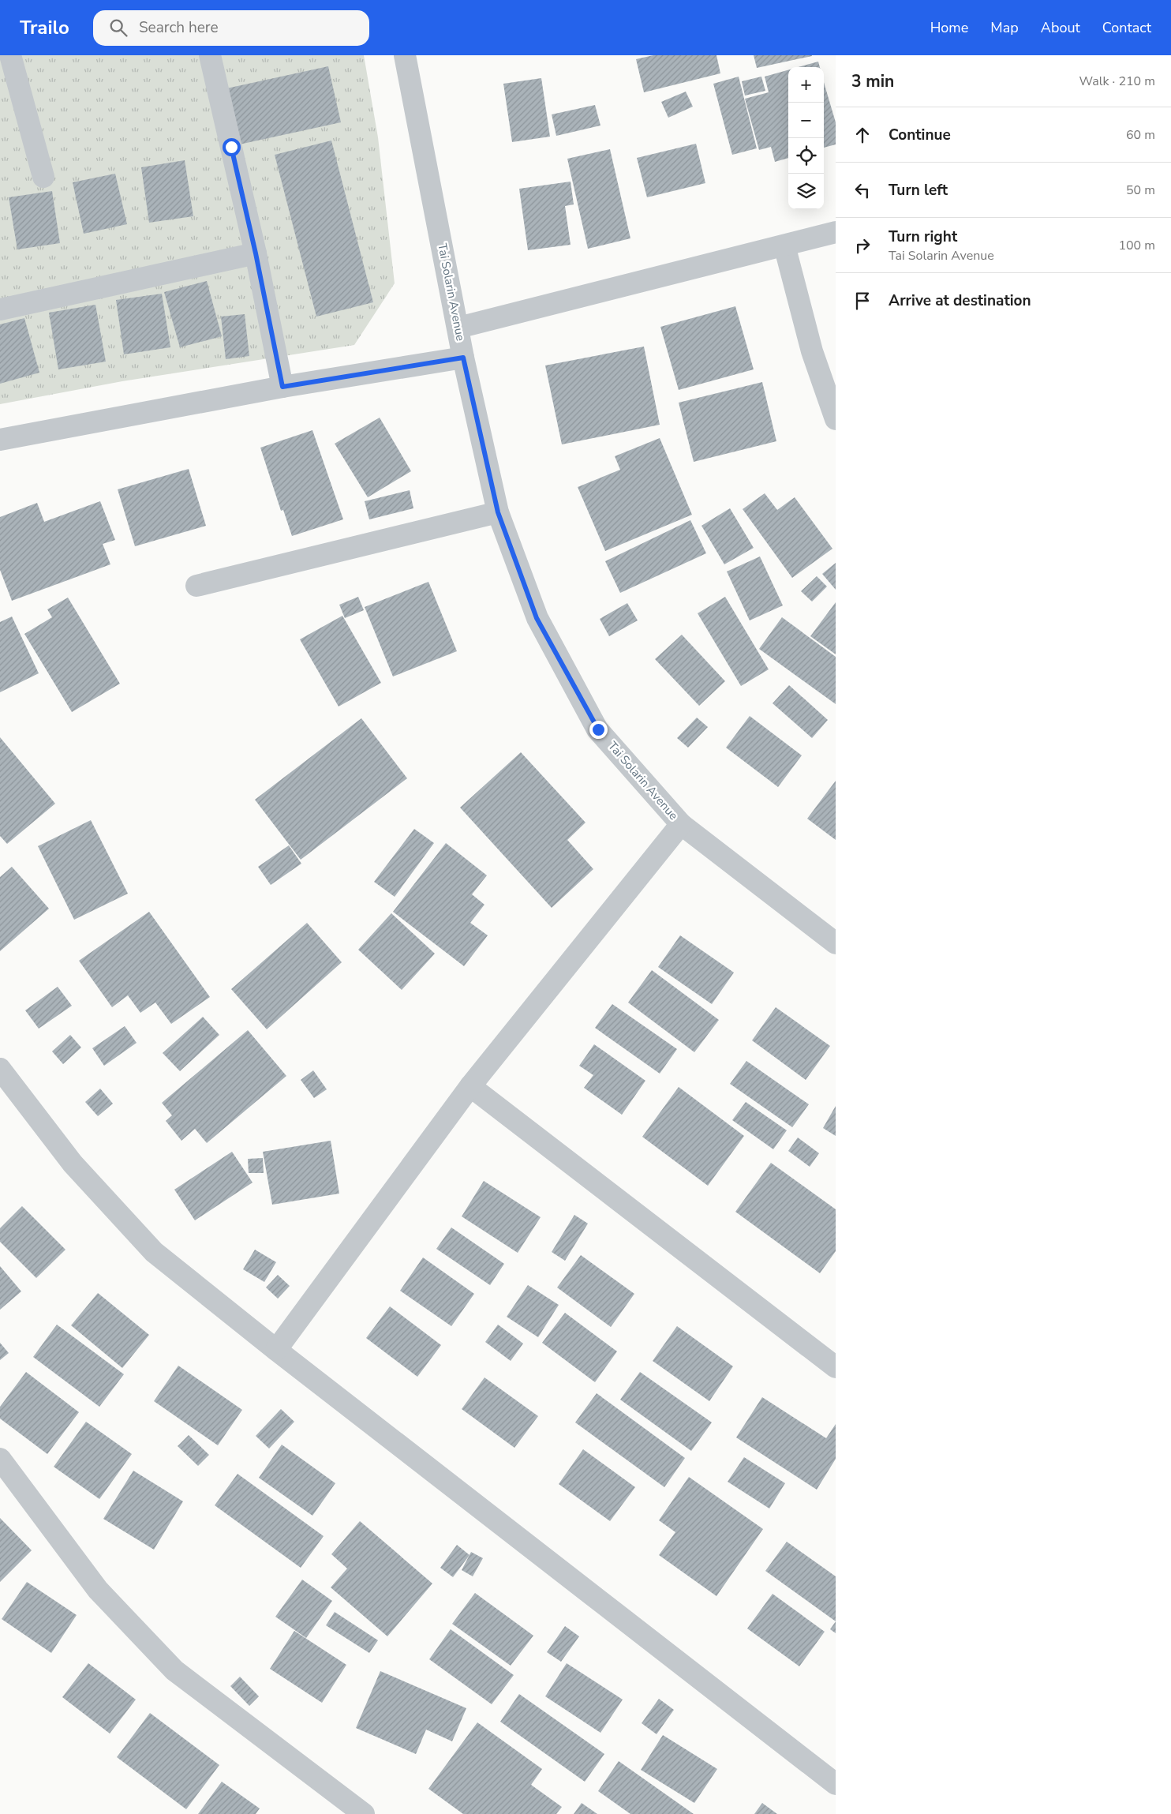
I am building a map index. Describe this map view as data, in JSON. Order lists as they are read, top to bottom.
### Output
{
  "streets": {
    "street": ["Tai Solarin Avenue"]
  },
  "page": {
    "header": "Trailo",
    "search": "Search here",
    "nav": [
      "Home",
      "Map",
      "About",
      "Contact"
    ],
    "heading": ["3 min", "Walk · 210 m"],
    "map_buttons": ["+", "−"],
    "list": [
      ["Continue", "60 m"],
      ["Turn left", "50 m"],
      ["Turn right", "Tai Solarin Avenue", "100 m"],
      "Arrive at destination"
    ]
  }
}
